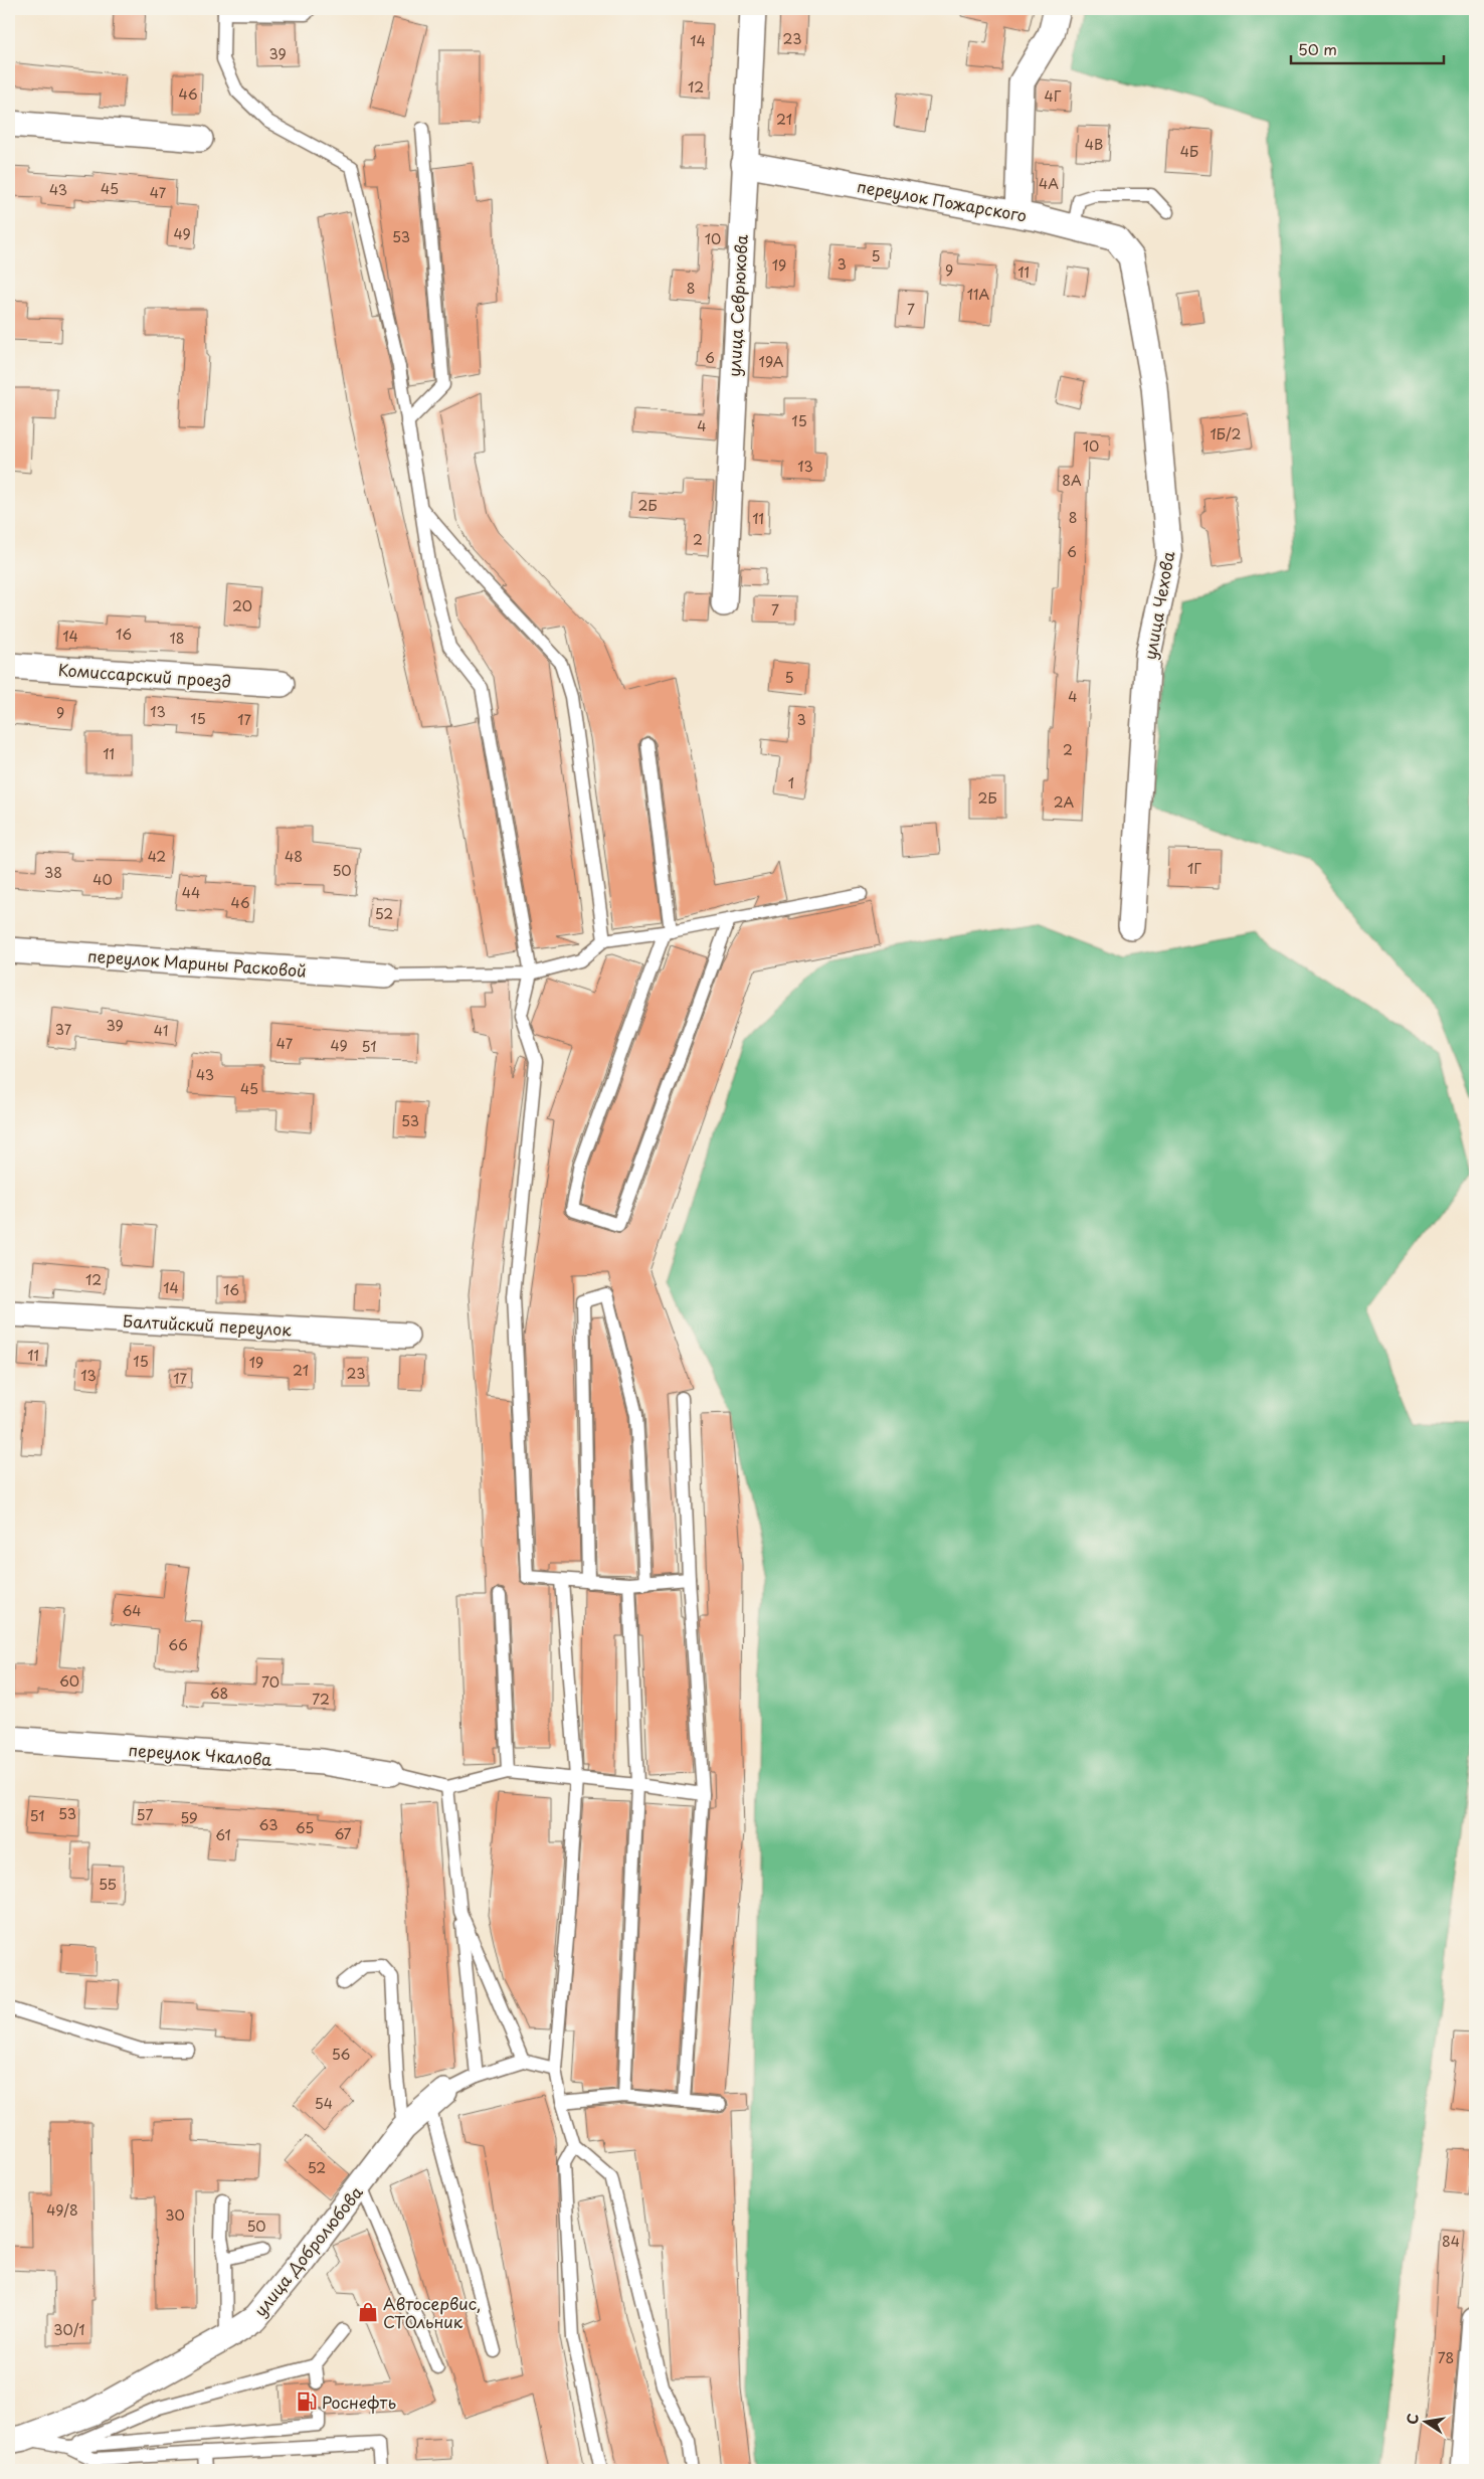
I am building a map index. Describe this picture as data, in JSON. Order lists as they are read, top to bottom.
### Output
{
  "streets": {
    "street": [
      "переулок Пожарского",
      "улица Севрюкова",
      "улица Чехова",
      "Комиссарский проезд",
      "переулок Марины Расковой",
      "Балтийский переулок",
      "переулок Чкалова",
      "улица Добролюбова"
    ]
  },
  "crossings": [
    ["переулок Пожарского", "улица Севрюкова"],
    ["переулок Пожарского", "улица Чехова"]
  ],
  "places": {
    "shop": ["Автосервис, СТОльник"],
    "fuel station": ["Роснефть"]
  },
  "house_numbers": [
    "23",
    "14",
    "39",
    "12",
    "46",
    "4Г",
    "21",
    "4В",
    "4Б",
    "4А",
    "45",
    "43",
    "47",
    "49",
    "53",
    "10",
    "5",
    "3",
    "19",
    "9",
    "11",
    "8",
    "11А",
    "7",
    "6",
    "19А",
    "15",
    "4",
    "1Б/2",
    "10",
    "13",
    "8А",
    "2Б",
    "8",
    "11",
    "2",
    "6",
    "20",
    "7",
    "16",
    "14",
    "18",
    "5",
    "4",
    "13",
    "9",
    "15",
    "17",
    "3",
    "2",
    "11",
    "1",
    "2Б",
    "2А",
    "42",
    "48",
    "1Г",
    "50",
    "38",
    "40",
    "44",
    "46",
    "52",
    "39",
    "37",
    "41",
    "47",
    "49",
    "51",
    "43",
    "45",
    "53",
    "12",
    "14",
    "16",
    "11",
    "15",
    "19",
    "21",
    "23",
    "13",
    "17",
    "64",
    "66",
    "60",
    "70",
    "68",
    "72",
    "53",
    "57",
    "51",
    "59",
    "63",
    "65",
    "67",
    "61",
    "55",
    "56",
    "54",
    "52",
    "49/8",
    "30",
    "50",
    "84",
    "30/1",
    "78"
  ],
  "scale_bar": "50 m",
  "north": "left"
}
